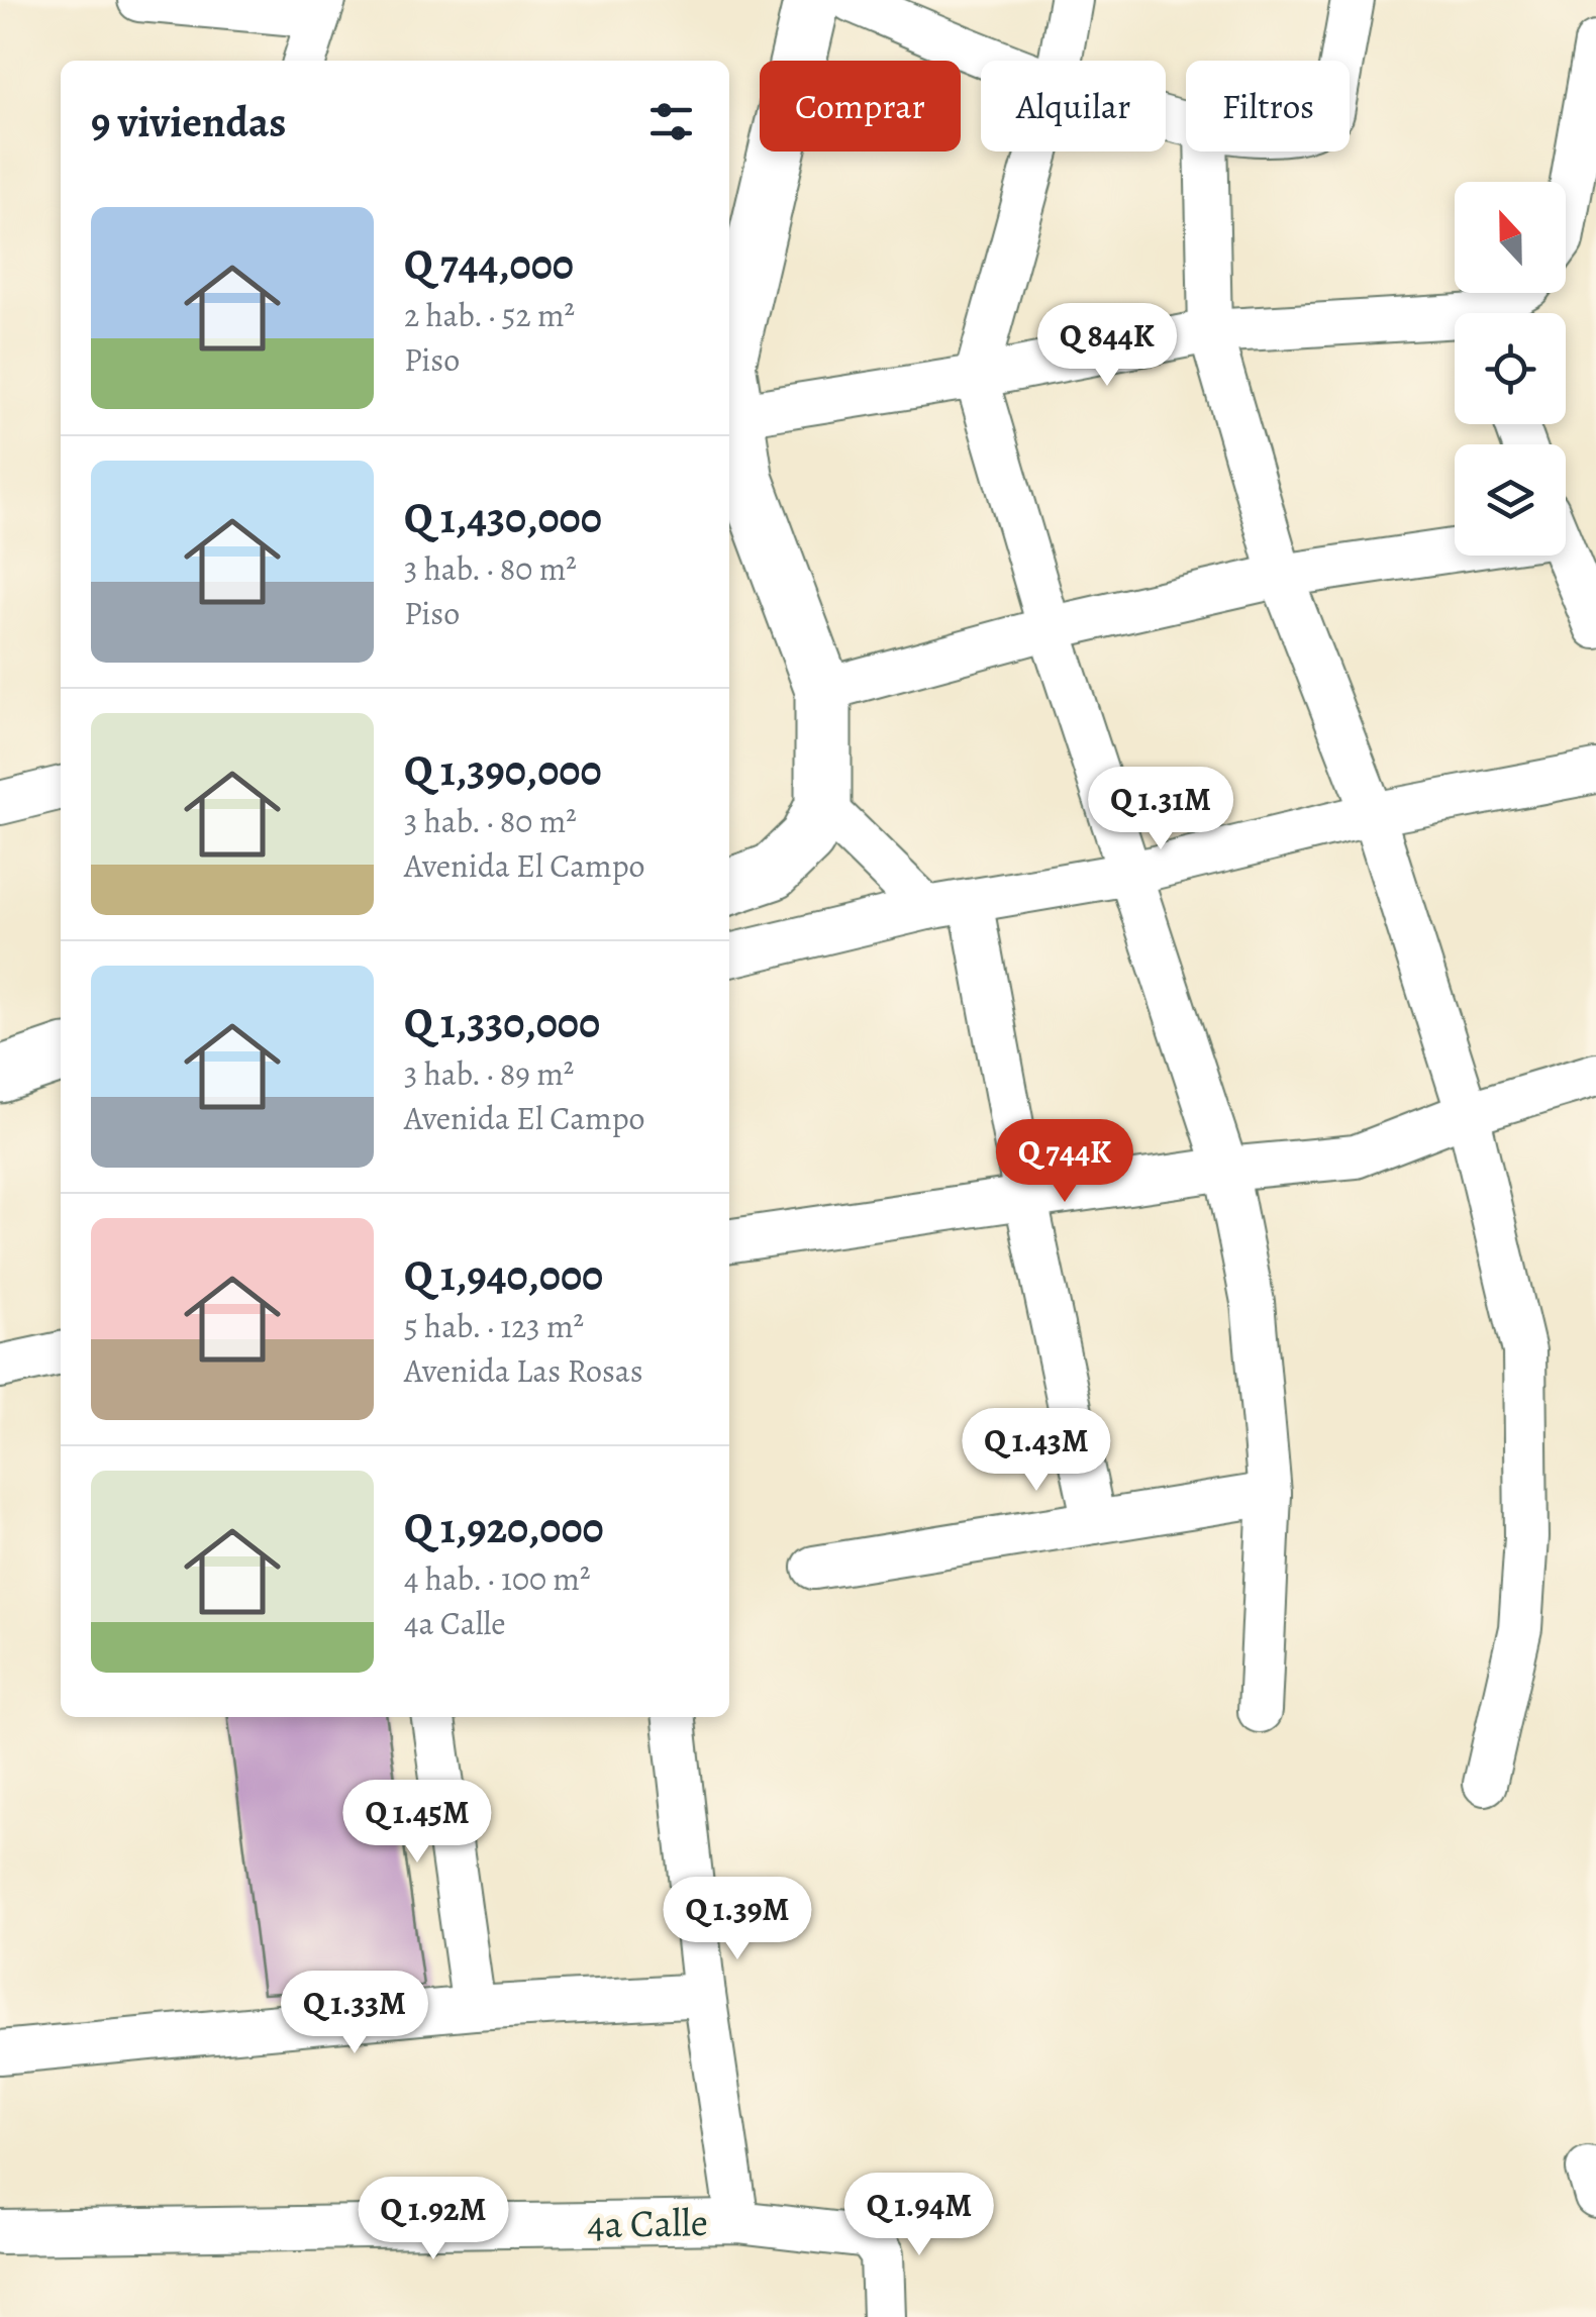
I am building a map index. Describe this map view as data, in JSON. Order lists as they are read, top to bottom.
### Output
{
  "streets": {
    "street": ["4a Calle"]
  },
  "north": "top",
  "page": {
    "chip": ["Comprar", "Alquilar", "Filtros"],
    "heading": "9 viviendas",
    "list": [
      {
        "name": "Q 744,000",
        "note": "2 hab. · 52 m² · Piso"
      },
      {
        "name": "Q 1,430,000",
        "note": "3 hab. · 80 m² · Piso"
      },
      {
        "name": "Q 1,390,000",
        "note": "3 hab. · 80 m² · Avenida El Campo"
      },
      {
        "name": "Q 1,330,000",
        "note": "3 hab. · 89 m² · Avenida El Campo"
      },
      {
        "name": "Q 1,940,000",
        "note": "5 hab. · 123 m² · Avenida Las Rosas"
      },
      {
        "name": "Q 1,920,000",
        "note": "4 hab. · 100 m² · 4a Calle"
      }
    ],
    "price": [
      "Q 844K",
      "Q 1.31M",
      "Q 744K",
      "Q 1.43M",
      "Q 1.45M",
      "Q 1.39M",
      "Q 1.33M",
      "Q 1.94M",
      "Q 1.92M"
    ]
  }
}
